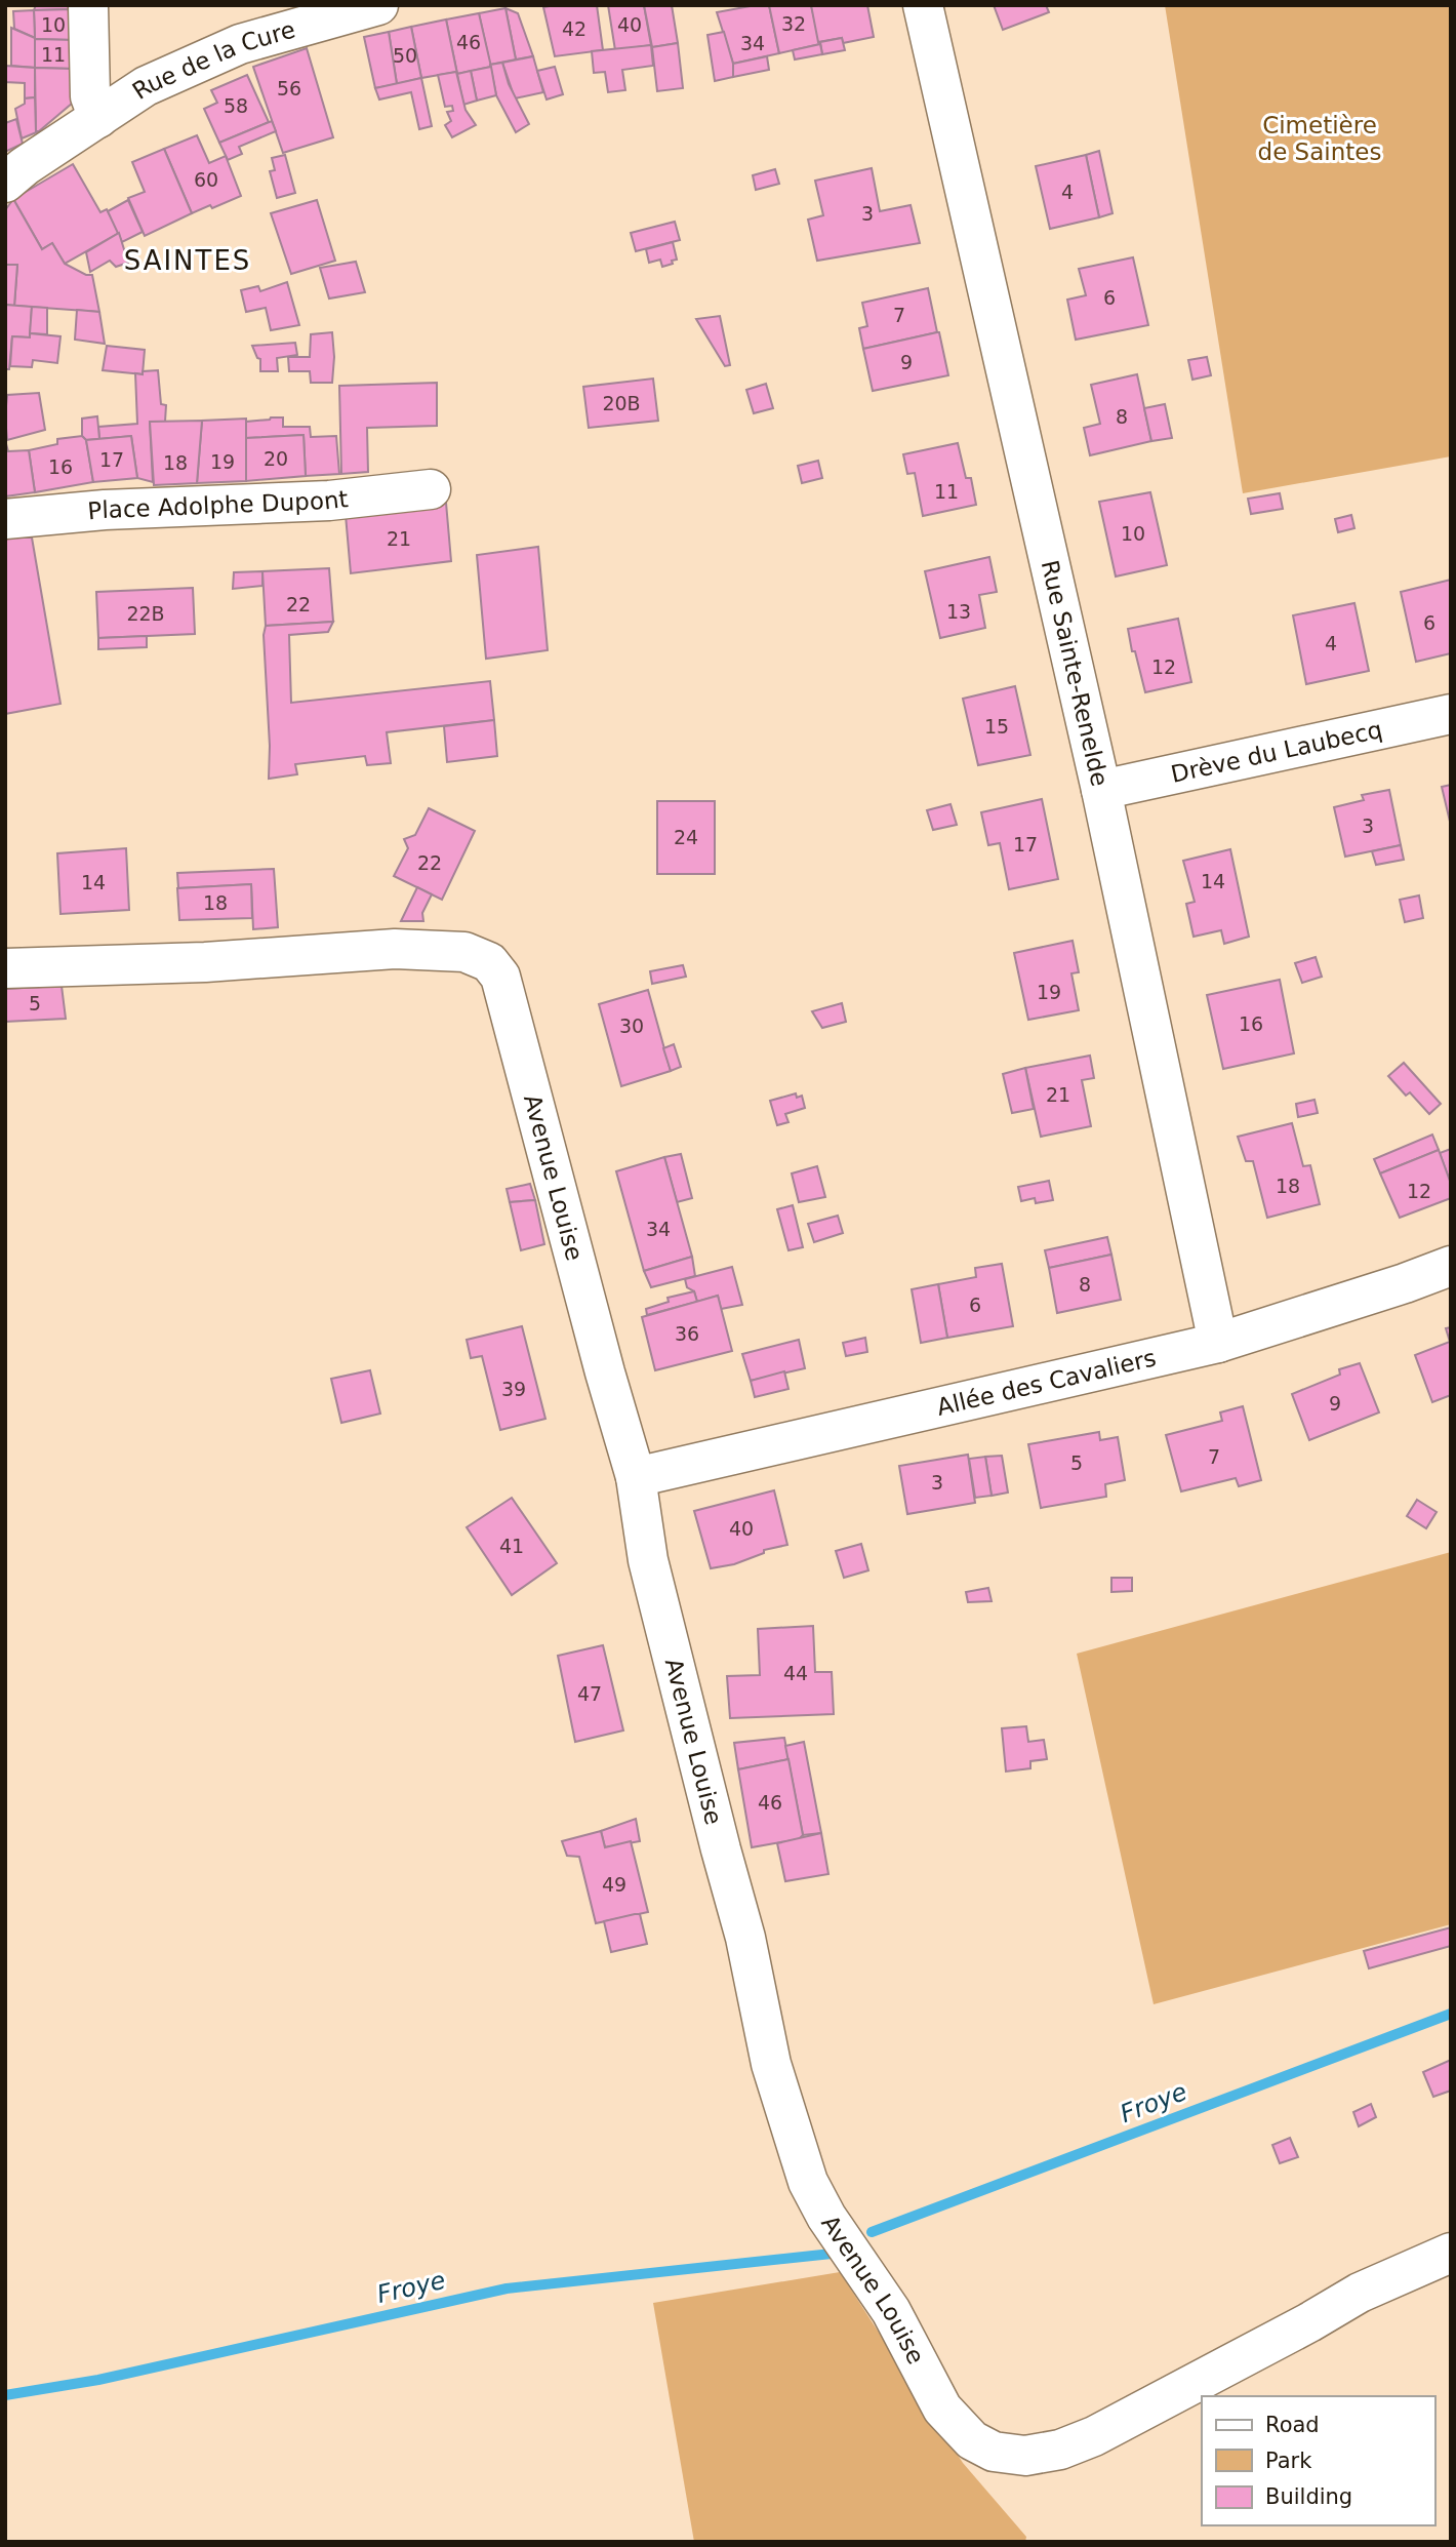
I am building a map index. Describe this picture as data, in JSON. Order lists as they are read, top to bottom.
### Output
{
  "streets": {
    "street": [
      "Rue de la Cure",
      "Place Adolphe Dupont",
      "Rue Sainte-Renelde",
      "Drève du Laubecq",
      "Avenue Louise",
      "Allée des Cavaliers"
    ]
  },
  "crossings": [
    ["Rue Sainte-Renelde", "Drève du Laubecq"],
    ["Rue Sainte-Renelde", "Allée des Cavaliers"],
    ["Avenue Louise", "Allée des Cavaliers"]
  ],
  "districts": ["SAINTES"],
  "water": ["Froye"],
  "parks": ["Cimetière de Saintes"],
  "house_numbers": [
    "32",
    "10",
    "40",
    "42",
    "46",
    "34",
    "11",
    "50",
    "56",
    "58",
    "60",
    "4",
    "3",
    "6",
    "7",
    "9",
    "20B",
    "8",
    "20",
    "17",
    "19",
    "18",
    "16",
    "11",
    "10",
    "21",
    "22",
    "13",
    "22B",
    "6",
    "4",
    "12",
    "15",
    "3",
    "24",
    "17",
    "22",
    "14",
    "14",
    "18",
    "19",
    "5",
    "16",
    "30",
    "21",
    "18",
    "12",
    "34",
    "8",
    "6",
    "36",
    "39",
    "9",
    "7",
    "5",
    "3",
    "40",
    "41",
    "44",
    "47",
    "46",
    "49"
  ],
  "legend": ["Road", "Park", "Building"]
}
